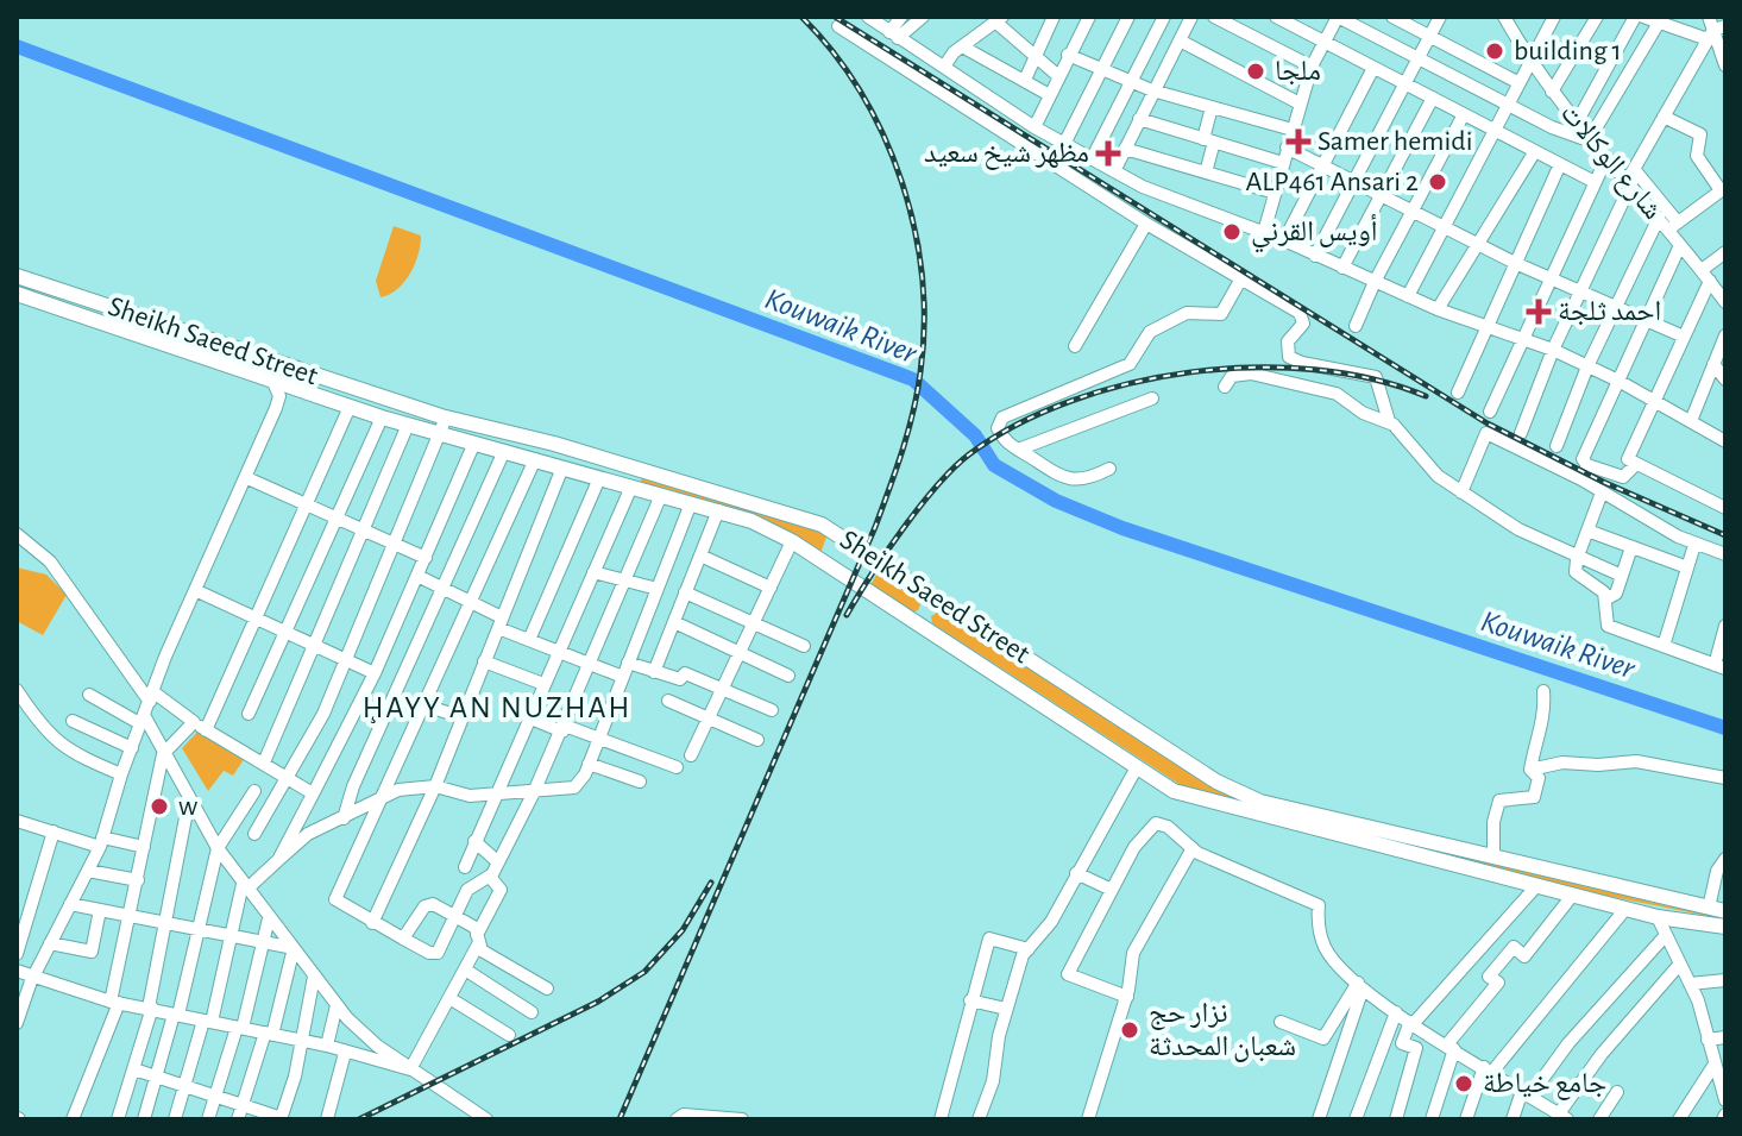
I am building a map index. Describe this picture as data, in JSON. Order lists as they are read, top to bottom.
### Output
{
  "streets": {
    "main road": ["Sheikh Saeed Street"],
    "street": ["شارع الوكالات"]
  },
  "districts": ["ḨAYY AN NUZHAH"],
  "water": ["Kouwaik River"],
  "places": {
    "other": [
      "building 1",
      "ملجا",
      "ALP461 Ansari 2",
      "أويس القرني",
      "w",
      "نزار حج شعبان المحدثة",
      "جامع خياطة"
    ],
    "health": ["Samer hemidi", "مظهر شيخ سعيد", "احمد ثلجة"]
  }
}
